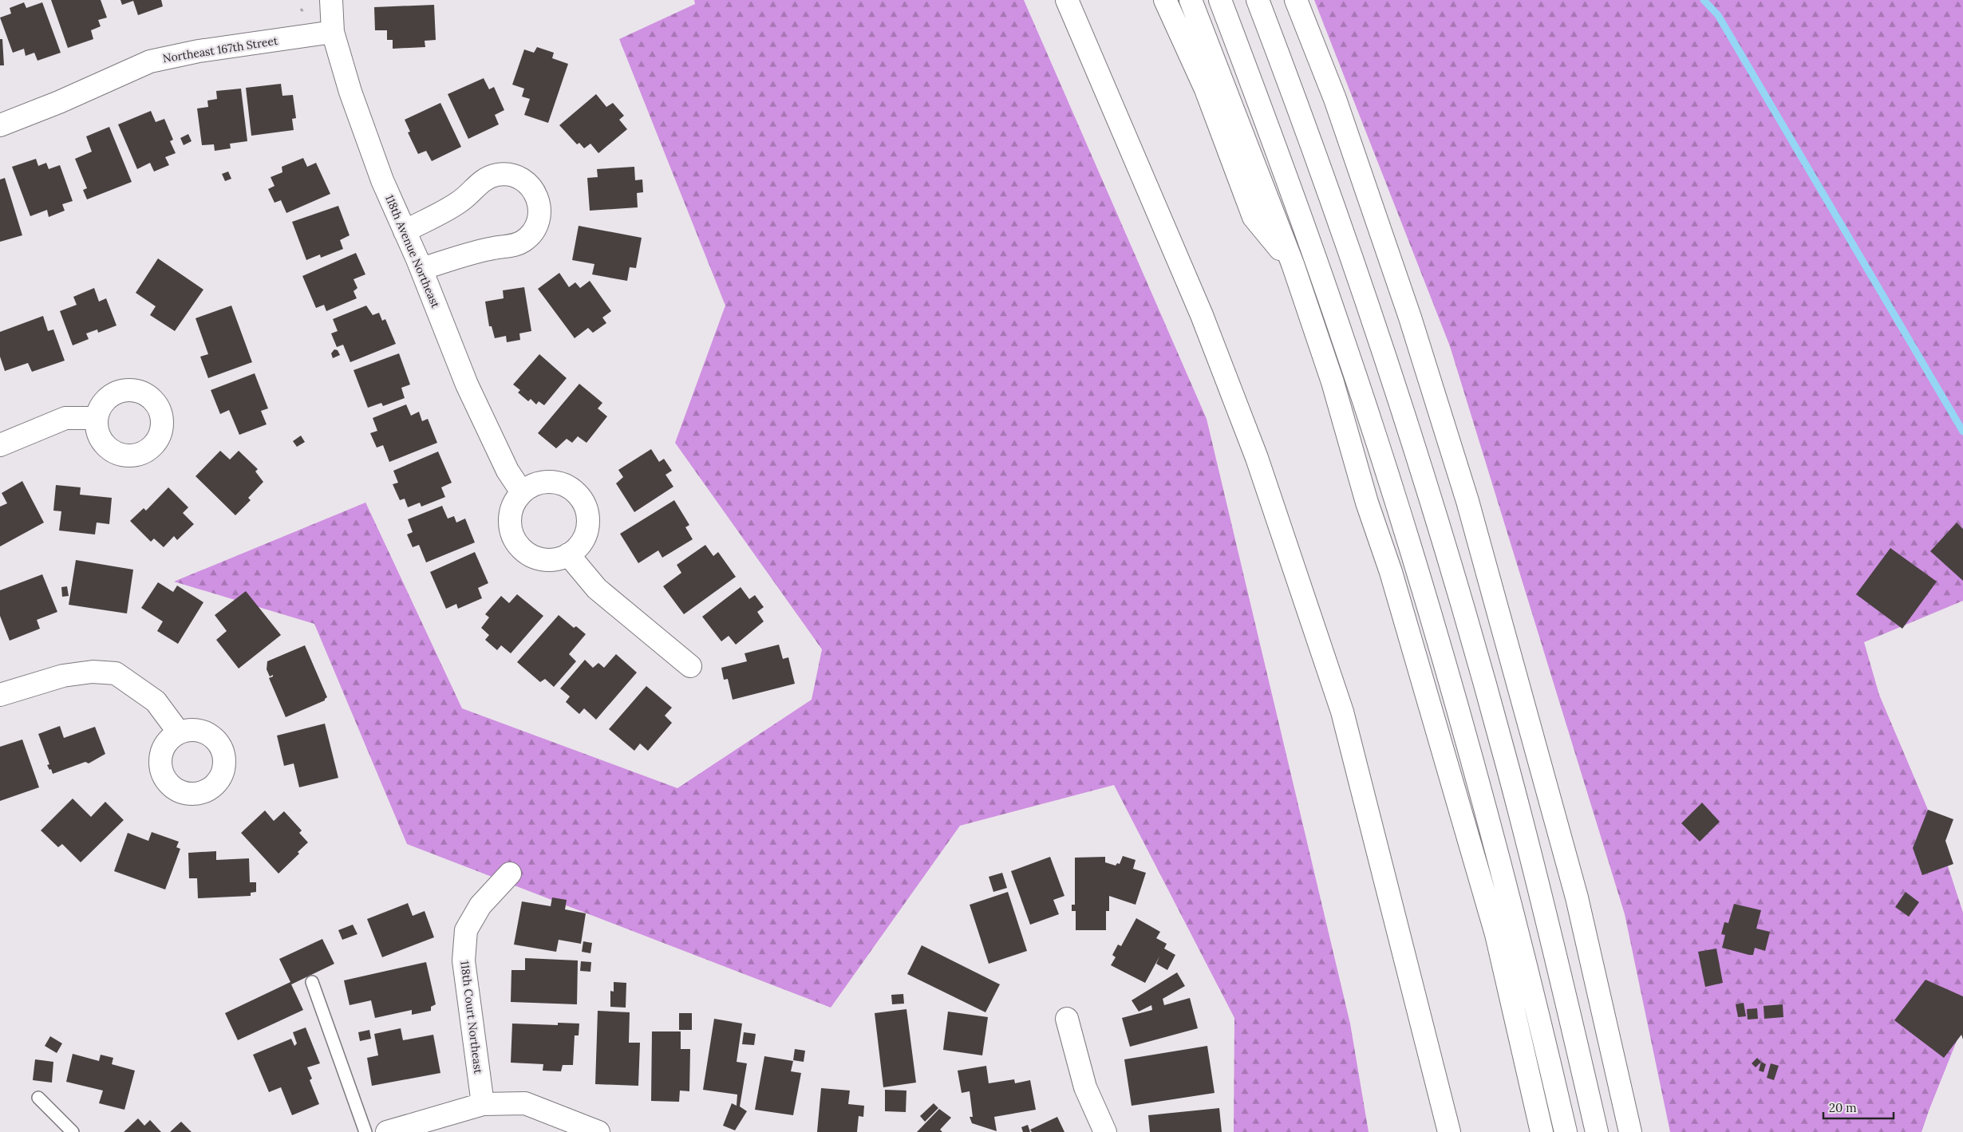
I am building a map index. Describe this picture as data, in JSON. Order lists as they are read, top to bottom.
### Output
{
  "streets": {
    "main road": ["Northeast 167th Street", "118th Avenue Northeast", "118th Court Northeast"]
  },
  "crossings": [
    ["Northeast 167th Street", "118th Avenue Northeast"]
  ],
  "scale_bar": "20 m"
}
